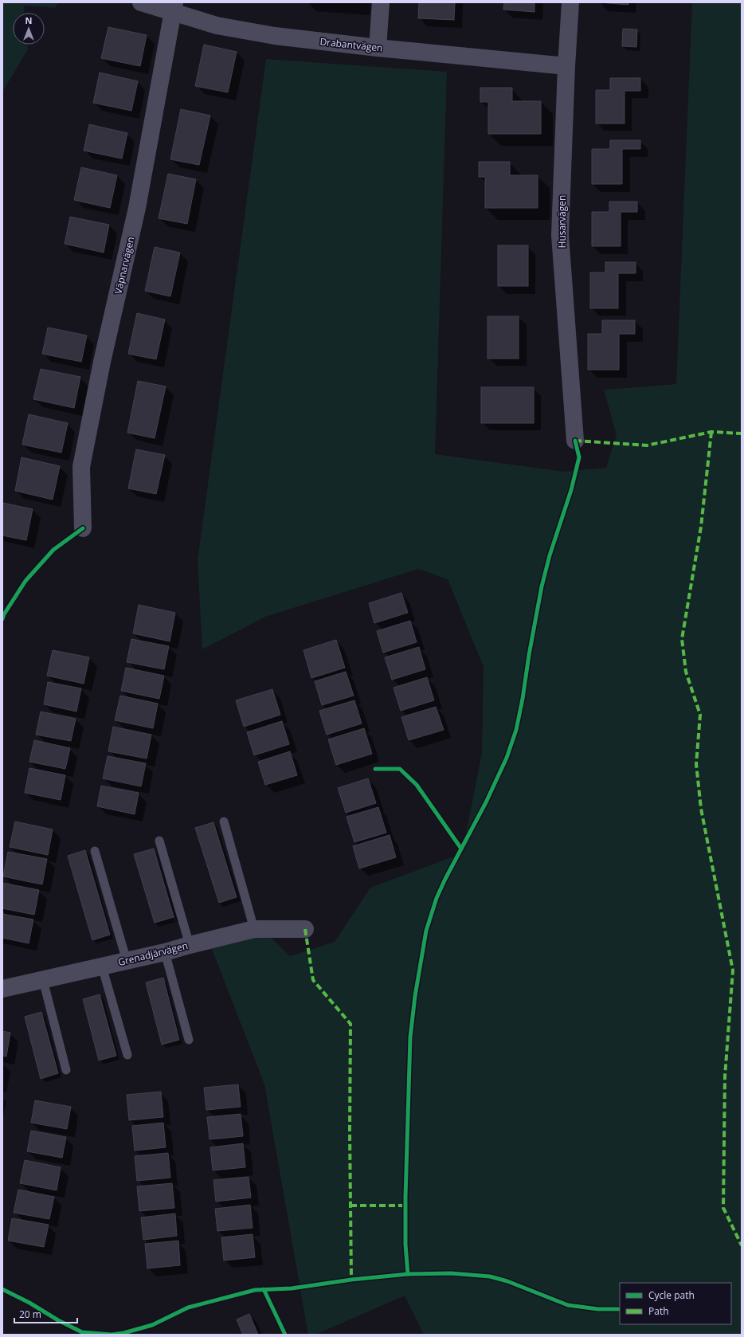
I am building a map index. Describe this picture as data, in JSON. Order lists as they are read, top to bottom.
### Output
{
  "streets": {
    "street": [
      "Drabantvägen",
      "Husarvägen",
      "Väpnarvägen",
      "Grenadjärvägen"
    ]
  },
  "crossings": [
    ["Drabantvägen", "Husarvägen"],
    ["Drabantvägen", "Väpnarvägen"]
  ],
  "legend": ["Cycle path", "Path"],
  "scale_bar": "20 m",
  "north": "top"
}
